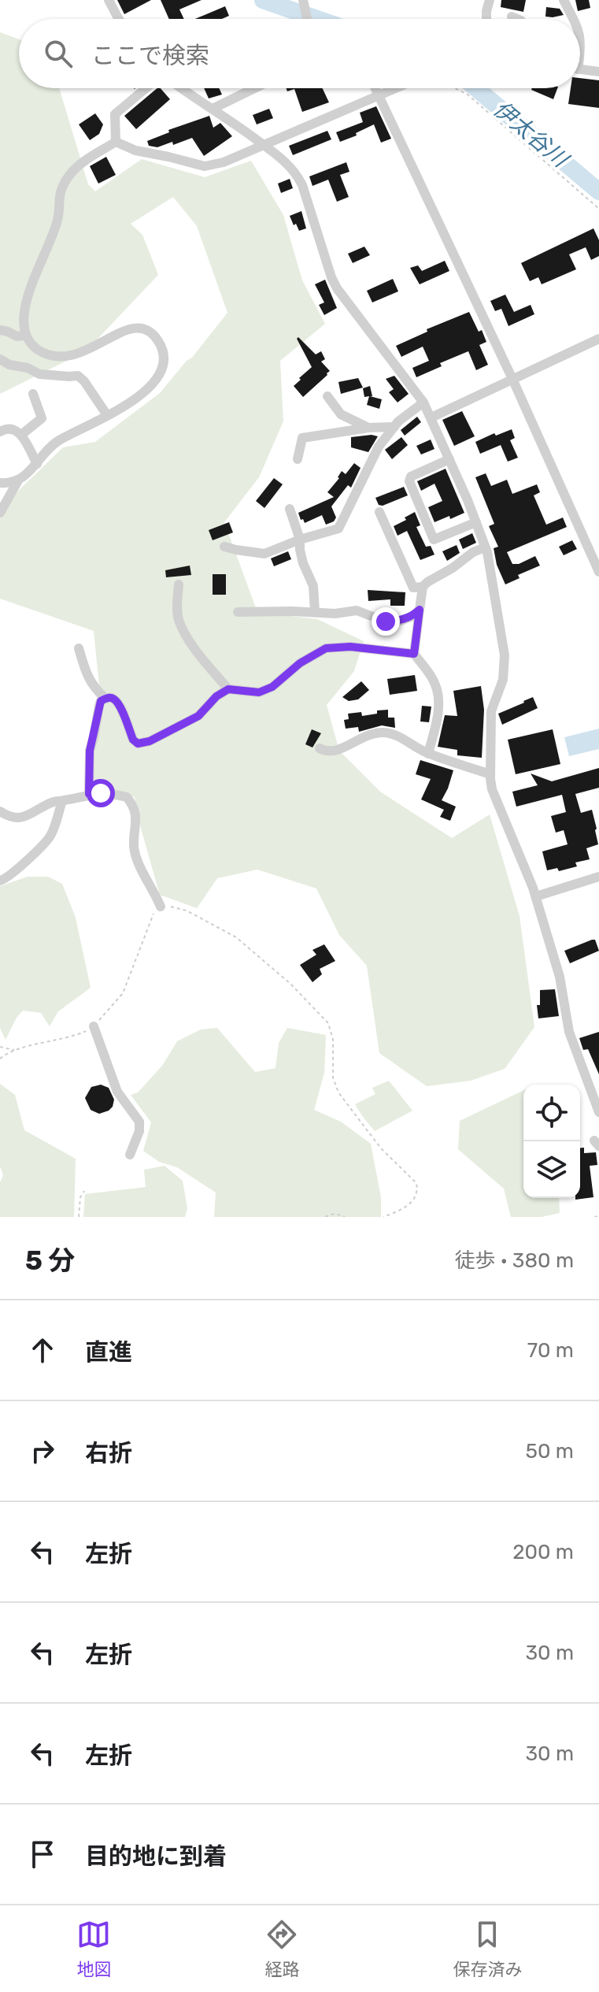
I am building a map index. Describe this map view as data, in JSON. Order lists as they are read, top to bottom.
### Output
{
  "water": ["伊太谷川"],
  "page": {
    "search": "ここで検索",
    "heading": ["5 分", "徒歩 · 380 m"],
    "list": [
      ["直進", "70 m"],
      ["右折", "50 m"],
      ["左折", "200 m"],
      ["左折", "30 m"],
      ["左折", "30 m"],
      "目的地に到着"
    ],
    "nav": ["地図", "経路", "保存済み"]
  }
}
